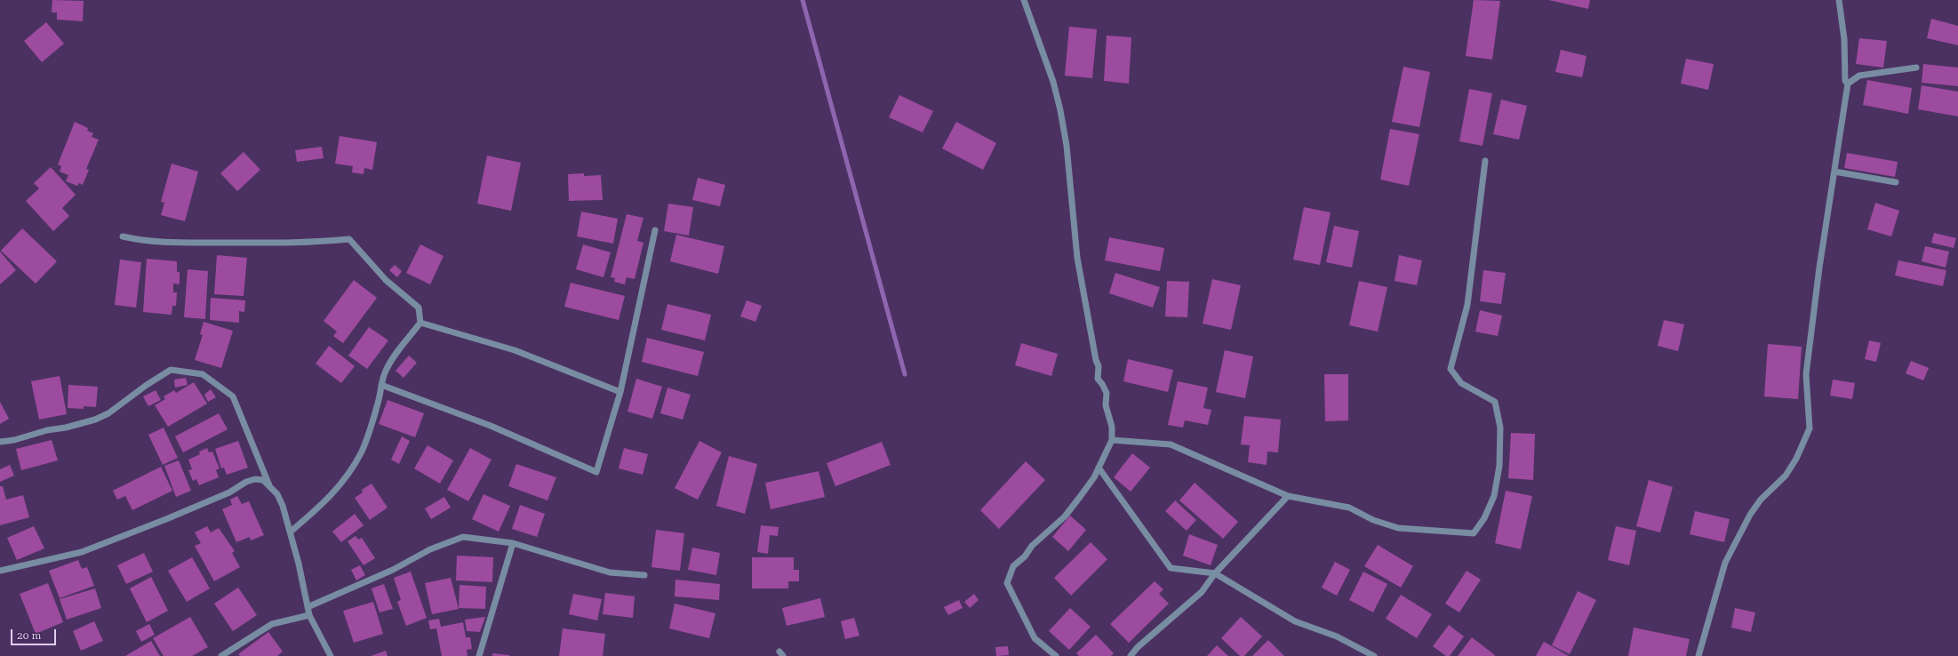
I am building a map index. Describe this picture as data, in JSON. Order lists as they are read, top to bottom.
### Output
{
  "scale_bar": "20 m"
}
